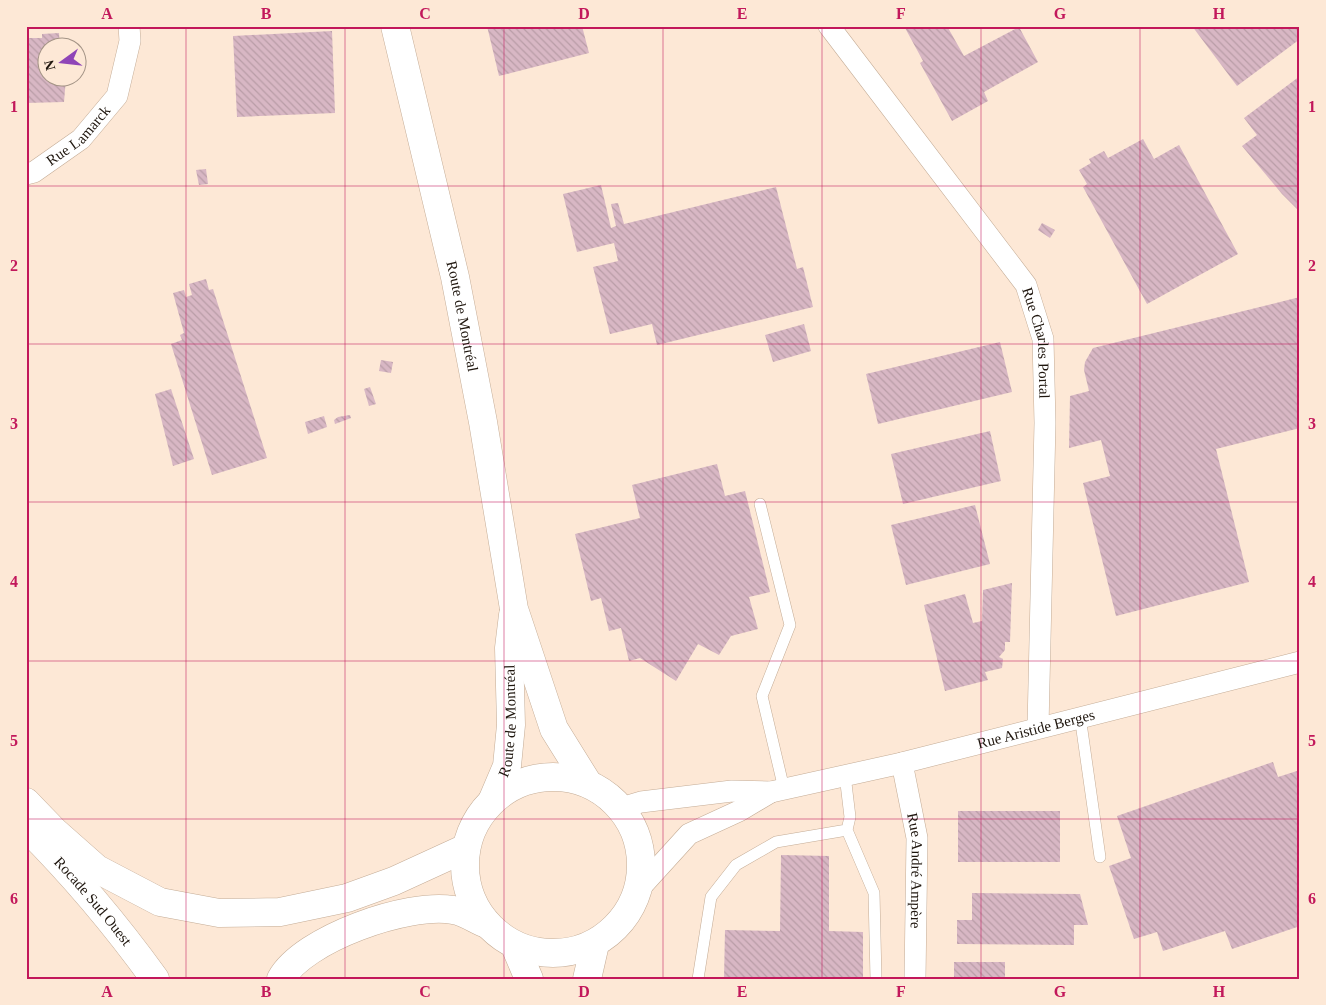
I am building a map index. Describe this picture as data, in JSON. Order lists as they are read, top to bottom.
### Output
{
  "streets": {
    "main road": ["Route de Montréal", "Rocade Sud Ouest"],
    "street": [
      "Rue Lamarck",
      "Rue Charles Portal",
      "Rue Aristide Berges",
      "Rue André Ampère"
    ]
  },
  "crossings": [
    ["Route de Montréal", "Rue Aristide Berges"],
    ["Rue Charles Portal", "Rue Aristide Berges"],
    ["Rue Aristide Berges", "Rue André Ampère"]
  ],
  "north": "left",
  "grid": {
    "columns": [
      "A",
      "B",
      "C",
      "D",
      "E",
      "F",
      "G",
      "H"
    ],
    "rows": [
      "1",
      "2",
      "3",
      "4",
      "5",
      "6"
    ]
  }
}
